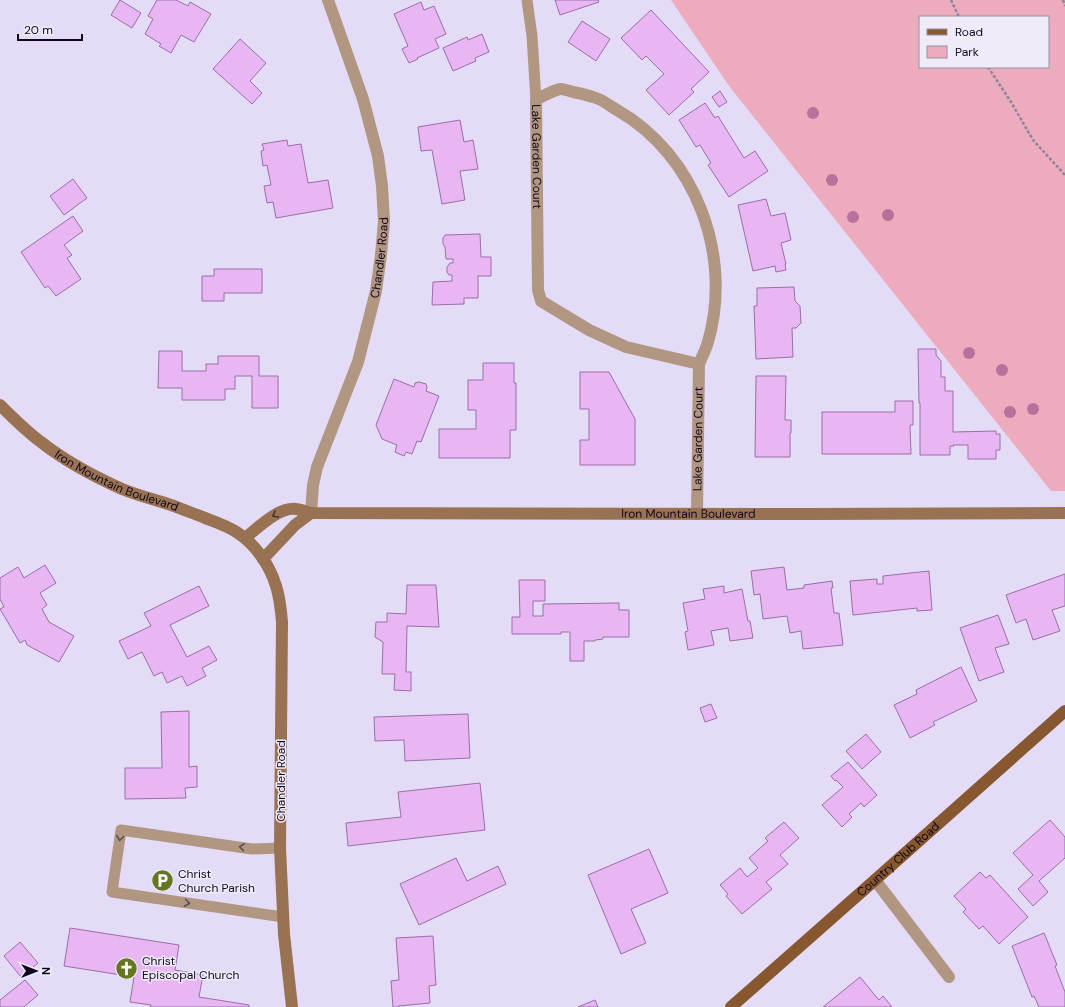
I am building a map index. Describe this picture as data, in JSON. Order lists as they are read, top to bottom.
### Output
{
  "streets": {
    "main road": ["Country Club Road"],
    "street": ["Lake Garden Court", "Chandler Road", "Iron Mountain Boulevard"]
  },
  "crossings": [
    ["Lake Garden Court", "Iron Mountain Boulevard"],
    ["Chandler Road", "Iron Mountain Boulevard"]
  ],
  "places": {
    "parking": ["Christ Church Parish"],
    "church": ["Christ Episcopal Church"]
  },
  "legend": ["Road", "Park"],
  "scale_bar": "20 m",
  "north": "right"
}
